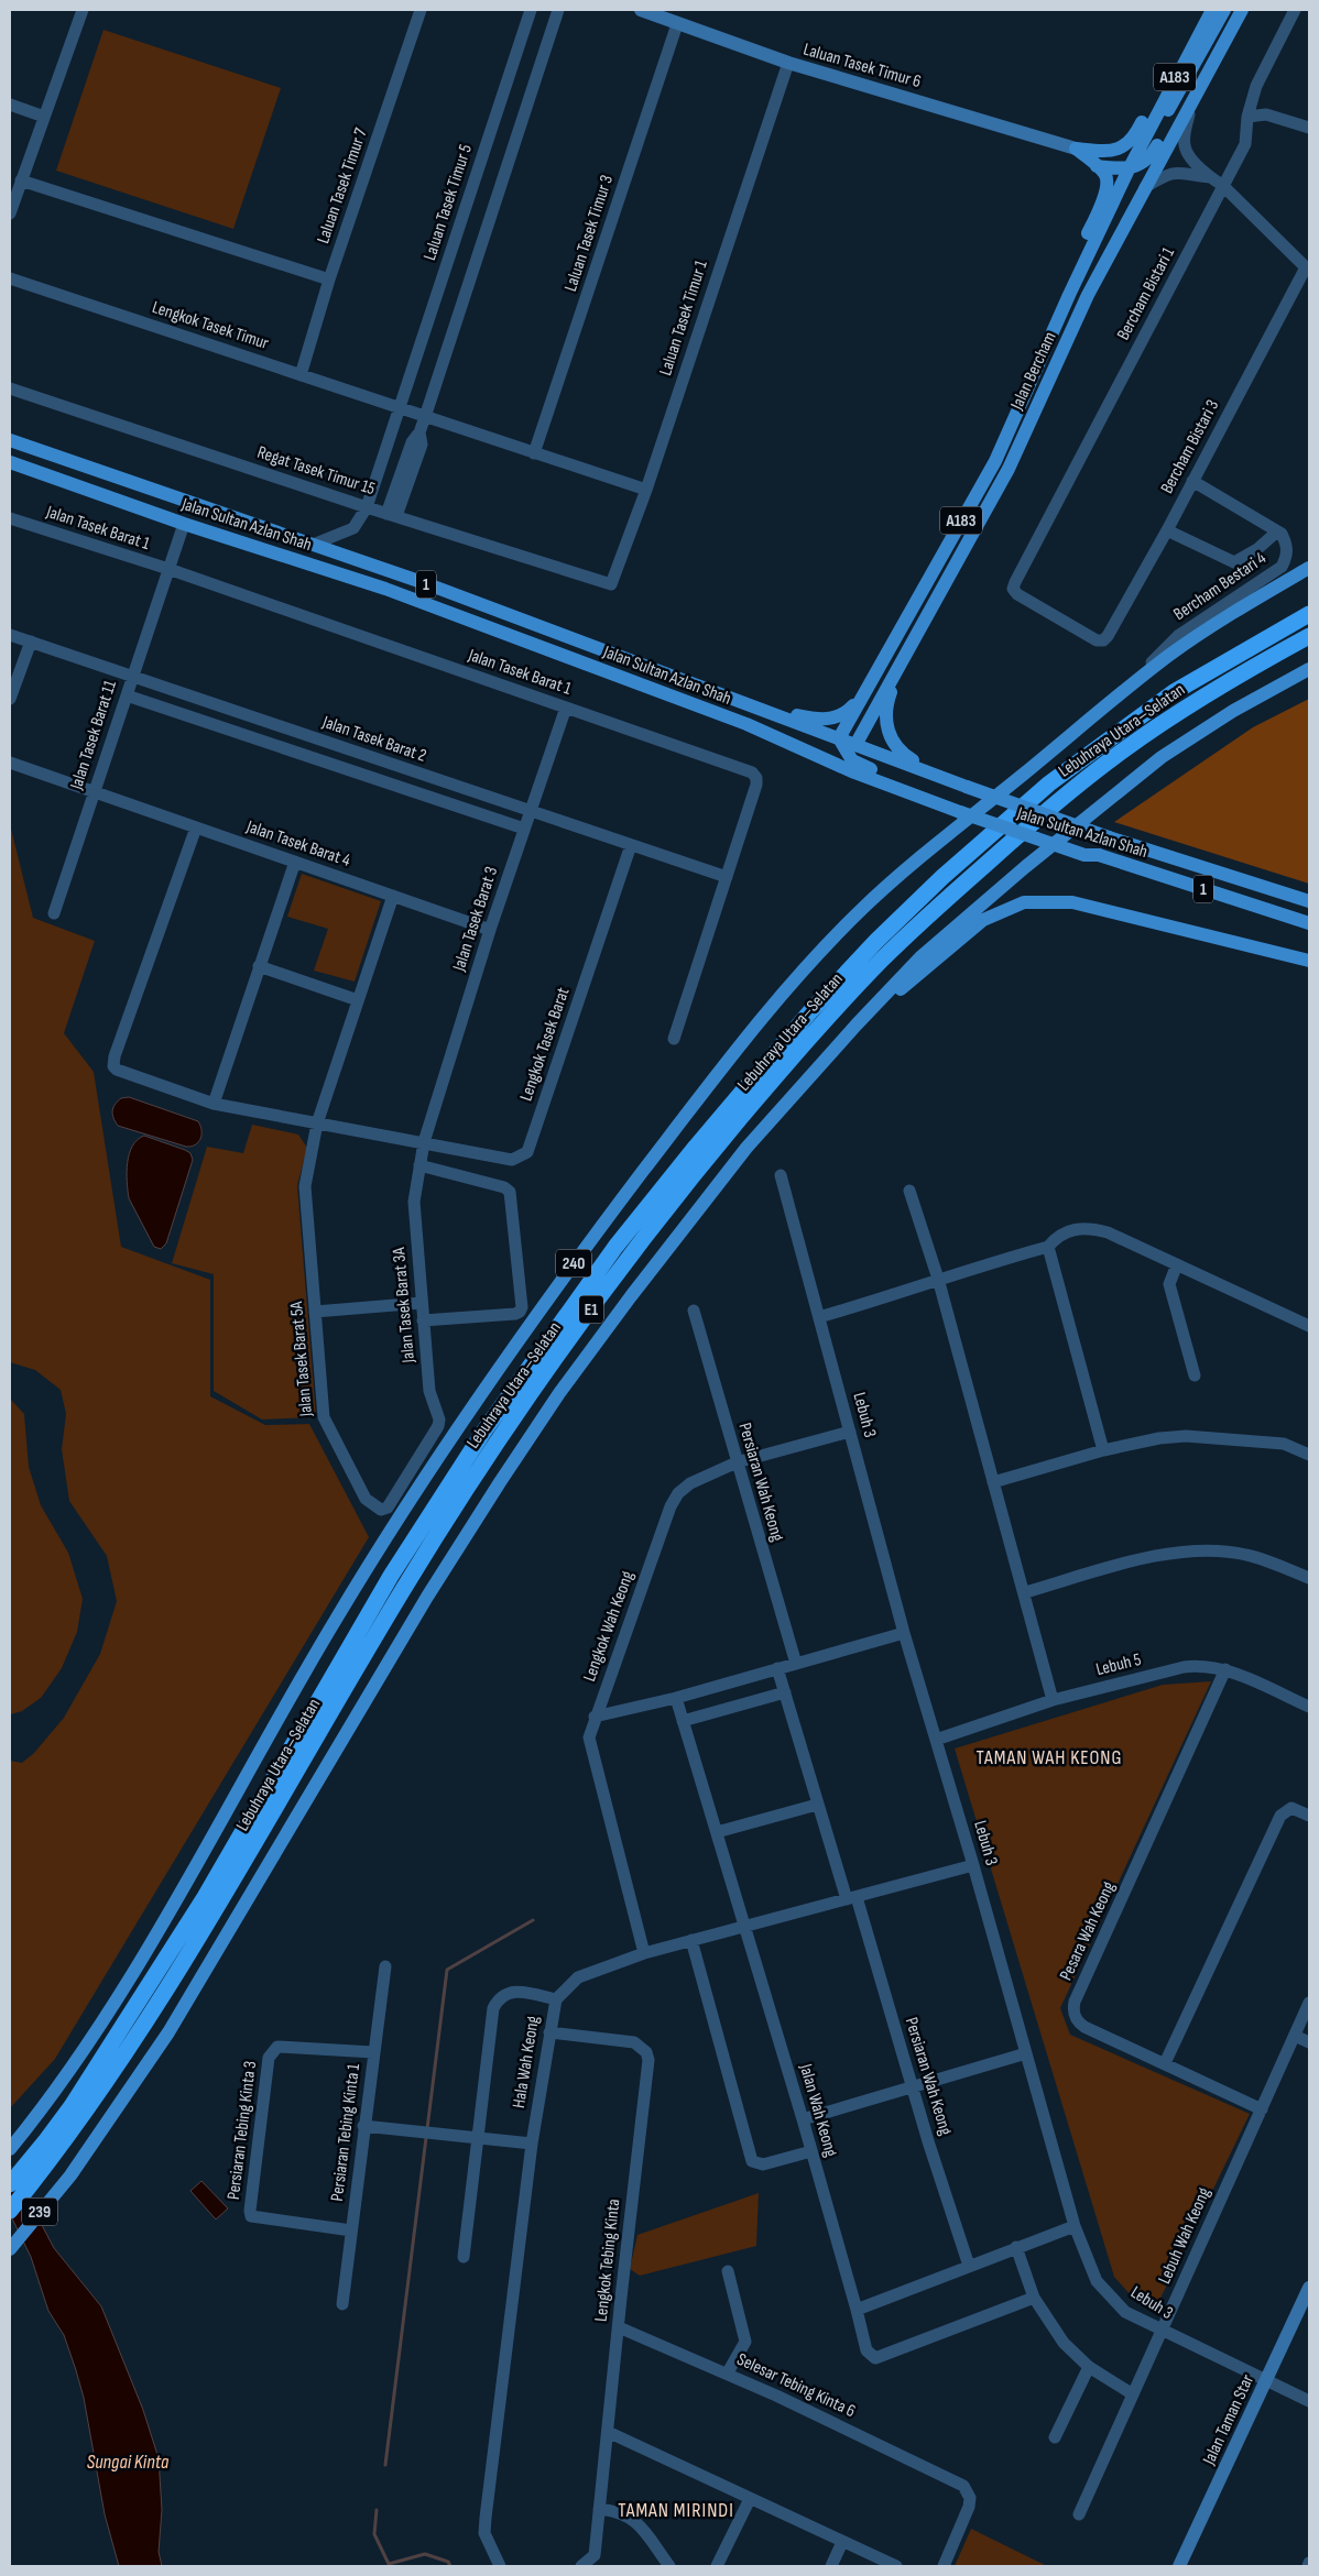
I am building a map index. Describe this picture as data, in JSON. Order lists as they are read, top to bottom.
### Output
{
  "streets": {
    "highway": ["Lebuhraya Utara–Selatan", "E1"],
    "main road": [
      "A183",
      "Jalan Bercham",
      "Jalan Sultan Azlan Shah",
      "1",
      "240",
      "239"
    ],
    "street": [
      "Laluan Tasek Timur 6",
      "Laluan Tasek Timur 7",
      "Laluan Tasek Timur 5",
      "Laluan Tasek Timur 3",
      "Bercham Bistari 1",
      "Laluan Tasek Timur 1",
      "Lengkok Tasek Timur",
      "Bercham Bistari 3",
      "Regat Tasek Timur 15",
      "Jalan Tasek Barat 1",
      "Bercham Bestari 4",
      "Jalan Tasek Barat 11",
      "Jalan Tasek Barat 2",
      "Jalan Tasek Barat 4",
      "Jalan Tasek Barat 3",
      "Lengkok Tasek Barat",
      "Jalan Tasek Barat 3A",
      "Jalan Tasek Barat 5A",
      "Lebuh 3",
      "Persiaran Wah Keong",
      "Lengkok Wah Keong",
      "Lebuh 5",
      "Pesara Wah Keong",
      "Hala Wah Keong",
      "Jalan Wah Keong",
      "Persiaran Tebing Kinta 3",
      "Persiaran Tebing Kinta 1",
      "Lebuh Wah Keong",
      "Lengkok Tebing Kinta",
      "Selesar Tebing Kinta 6",
      "Jalan Taman Star"
    ]
  },
  "crossings": [
    ["Laluan Tasek Timur 6", "Laluan Tasek Timur 3"],
    ["Laluan Tasek Timur 6", "Laluan Tasek Timur 1"],
    ["Laluan Tasek Timur 7", "Lengkok Tasek Timur"],
    ["Laluan Tasek Timur 5", "Lengkok Tasek Timur"],
    ["Laluan Tasek Timur 3", "Lengkok Tasek Timur"],
    ["Bercham Bistari 1", "Bercham Bistari 3"],
    ["Laluan Tasek Timur 1", "Lengkok Tasek Timur"],
    ["Laluan Tasek Timur 1", "Regat Tasek Timur 15"],
    ["Jalan Bercham", "Jalan Sultan Azlan Shah"],
    ["Bercham Bistari 3", "Bercham Bestari 4"],
    ["Jalan Sultan Azlan Shah", "Jalan Tasek Barat 11"],
    ["Jalan Tasek Barat 1", "Jalan Tasek Barat 11"],
    ["Jalan Tasek Barat 1", "Jalan Tasek Barat 2"],
    ["Jalan Tasek Barat 1", "Jalan Tasek Barat 3"],
    ["Bercham Bestari 4", "240"],
    ["Jalan Tasek Barat 11", "Jalan Tasek Barat 2"],
    ["Jalan Tasek Barat 11", "Jalan Tasek Barat 4"],
    ["Jalan Tasek Barat 2", "Jalan Tasek Barat 3"],
    ["Jalan Tasek Barat 2", "Lengkok Tasek Barat"],
    ["Jalan Tasek Barat 4", "Jalan Tasek Barat 3"],
    ["Jalan Tasek Barat 4", "Lengkok Tasek Barat"],
    ["Jalan Tasek Barat 4", "Jalan Tasek Barat 5A"],
    ["Jalan Tasek Barat 3", "Lengkok Tasek Barat"],
    ["Jalan Tasek Barat 3", "Jalan Tasek Barat 3A"],
    ["Lengkok Tasek Barat", "Jalan Tasek Barat 3A"],
    ["Lengkok Tasek Barat", "Jalan Tasek Barat 5A"],
    ["Jalan Tasek Barat 3A", "Jalan Tasek Barat 5A"],
    ["Lebuh 3", "Lengkok Wah Keong"],
    ["Lebuh 3", "Lebuh 5"],
    ["Lebuh 3", "Hala Wah Keong"],
    ["Lebuh 3", "Lebuh Wah Keong"],
    ["Lebuh 3", "Jalan Taman Star"],
    ["Persiaran Wah Keong", "Lengkok Wah Keong"],
    ["Persiaran Wah Keong", "Hala Wah Keong"],
    ["Lengkok Wah Keong", "Hala Wah Keong"],
    ["Lebuh 5", "Pesara Wah Keong"],
    ["Pesara Wah Keong", "Lebuh Wah Keong"],
    ["Hala Wah Keong", "Jalan Wah Keong"],
    ["Hala Wah Keong", "Lengkok Tebing Kinta"],
    ["Persiaran Tebing Kinta 3", "Persiaran Tebing Kinta 1"],
    ["Lengkok Tebing Kinta", "Selesar Tebing Kinta 6"]
  ],
  "districts": ["TAMAN WAH KEONG", "TAMAN MIRINDI"],
  "water": ["Sungai Kinta"]
}
